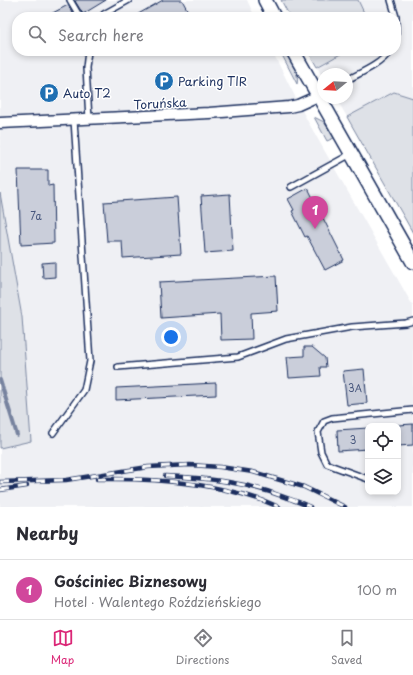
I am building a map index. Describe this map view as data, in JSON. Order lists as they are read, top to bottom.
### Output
{
  "streets": {
    "street": ["Toruńska"]
  },
  "places": {
    "parking": ["Parking TIR", "Auto T2"]
  },
  "house_numbers": ["7a", "3A", "3"],
  "north": "left",
  "page": {
    "search": "Search here",
    "pins": "1",
    "heading": "Nearby",
    "list": [
      {
        "mark": "1",
        "name": "Gościniec Biznesowy",
        "note": "Hotel · Walentego Roździeńskiego",
        "value": "100 m"
      }
    ],
    "nav": ["Map", "Directions", "Saved"]
  }
}
